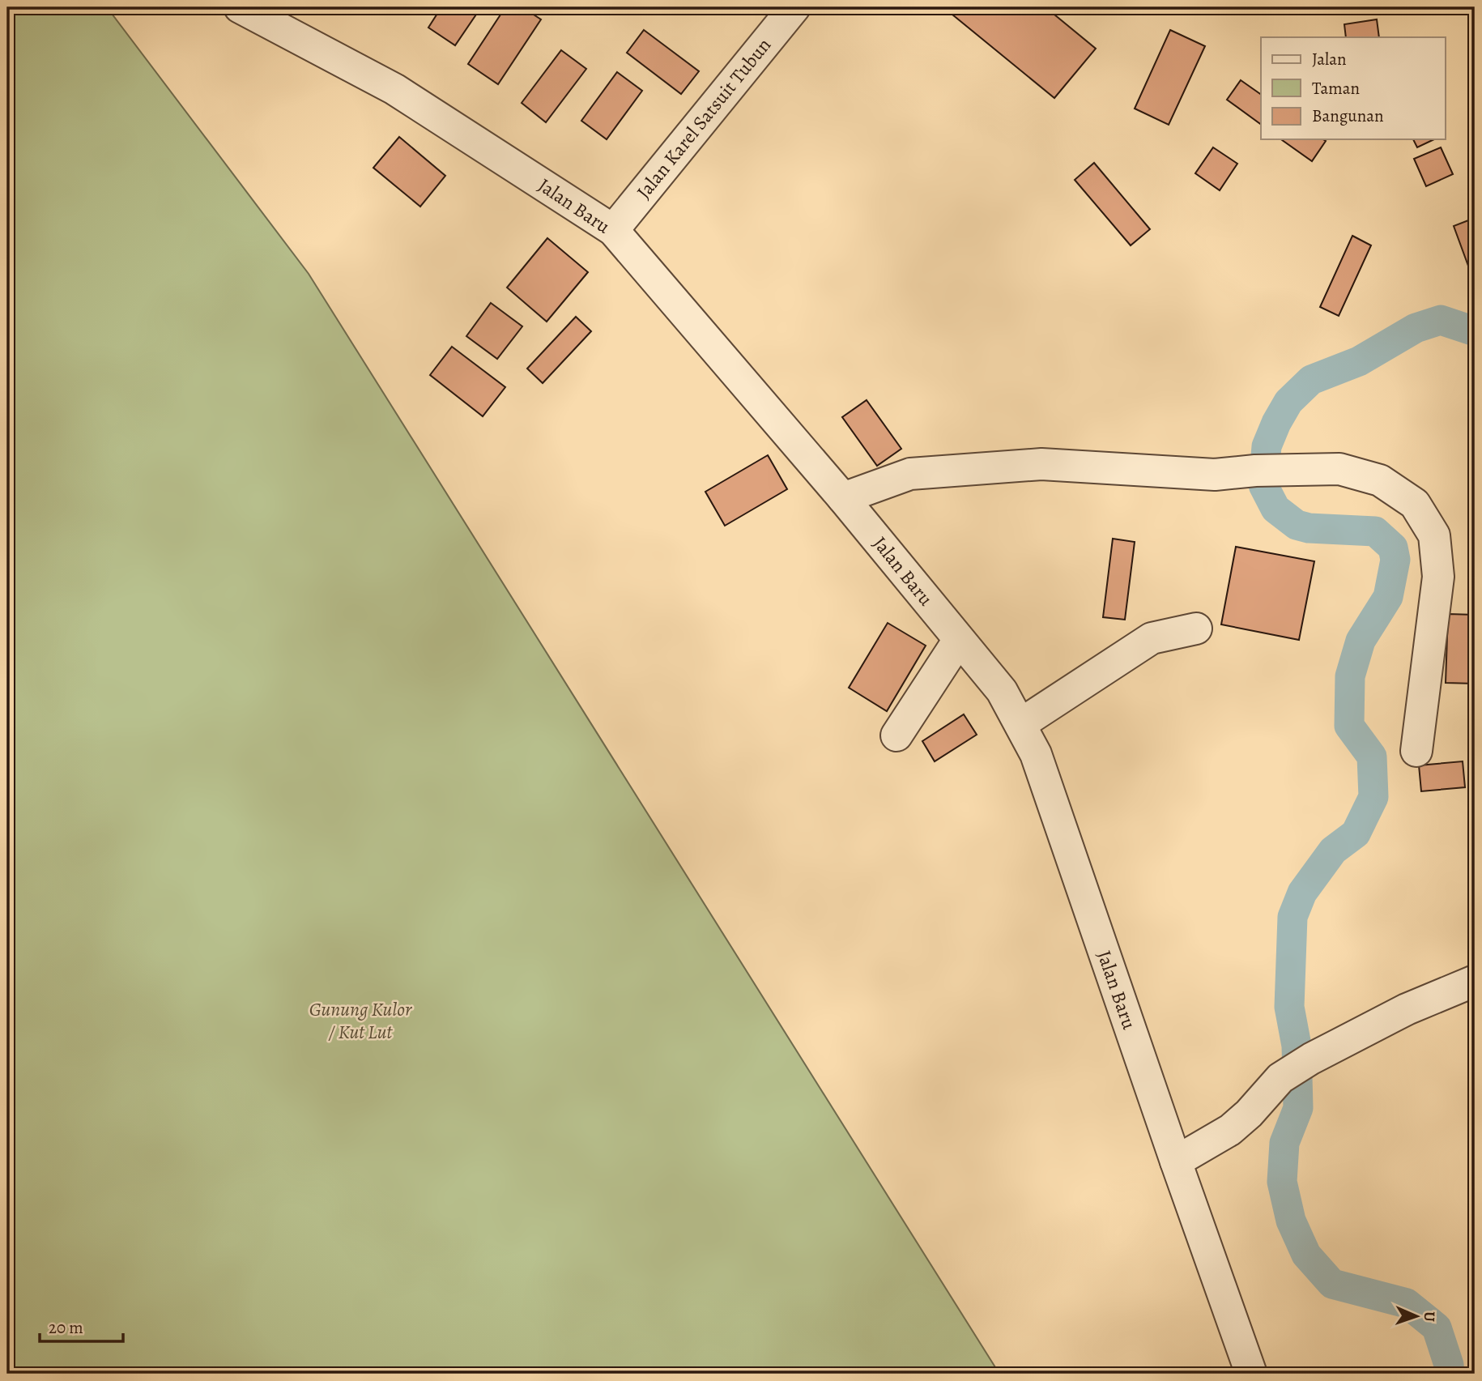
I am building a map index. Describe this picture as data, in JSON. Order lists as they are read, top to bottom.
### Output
{
  "streets": {
    "street": ["Jalan Karel Satsuit Tubun", "Jalan Baru"]
  },
  "crossings": [
    ["Jalan Karel Satsuit Tubun", "Jalan Baru"]
  ],
  "parks": ["Gunung Kulor / Kut Lut"],
  "legend": ["Jalan", "Taman", "Bangunan"],
  "scale_bar": "20 m",
  "north": "right"
}
